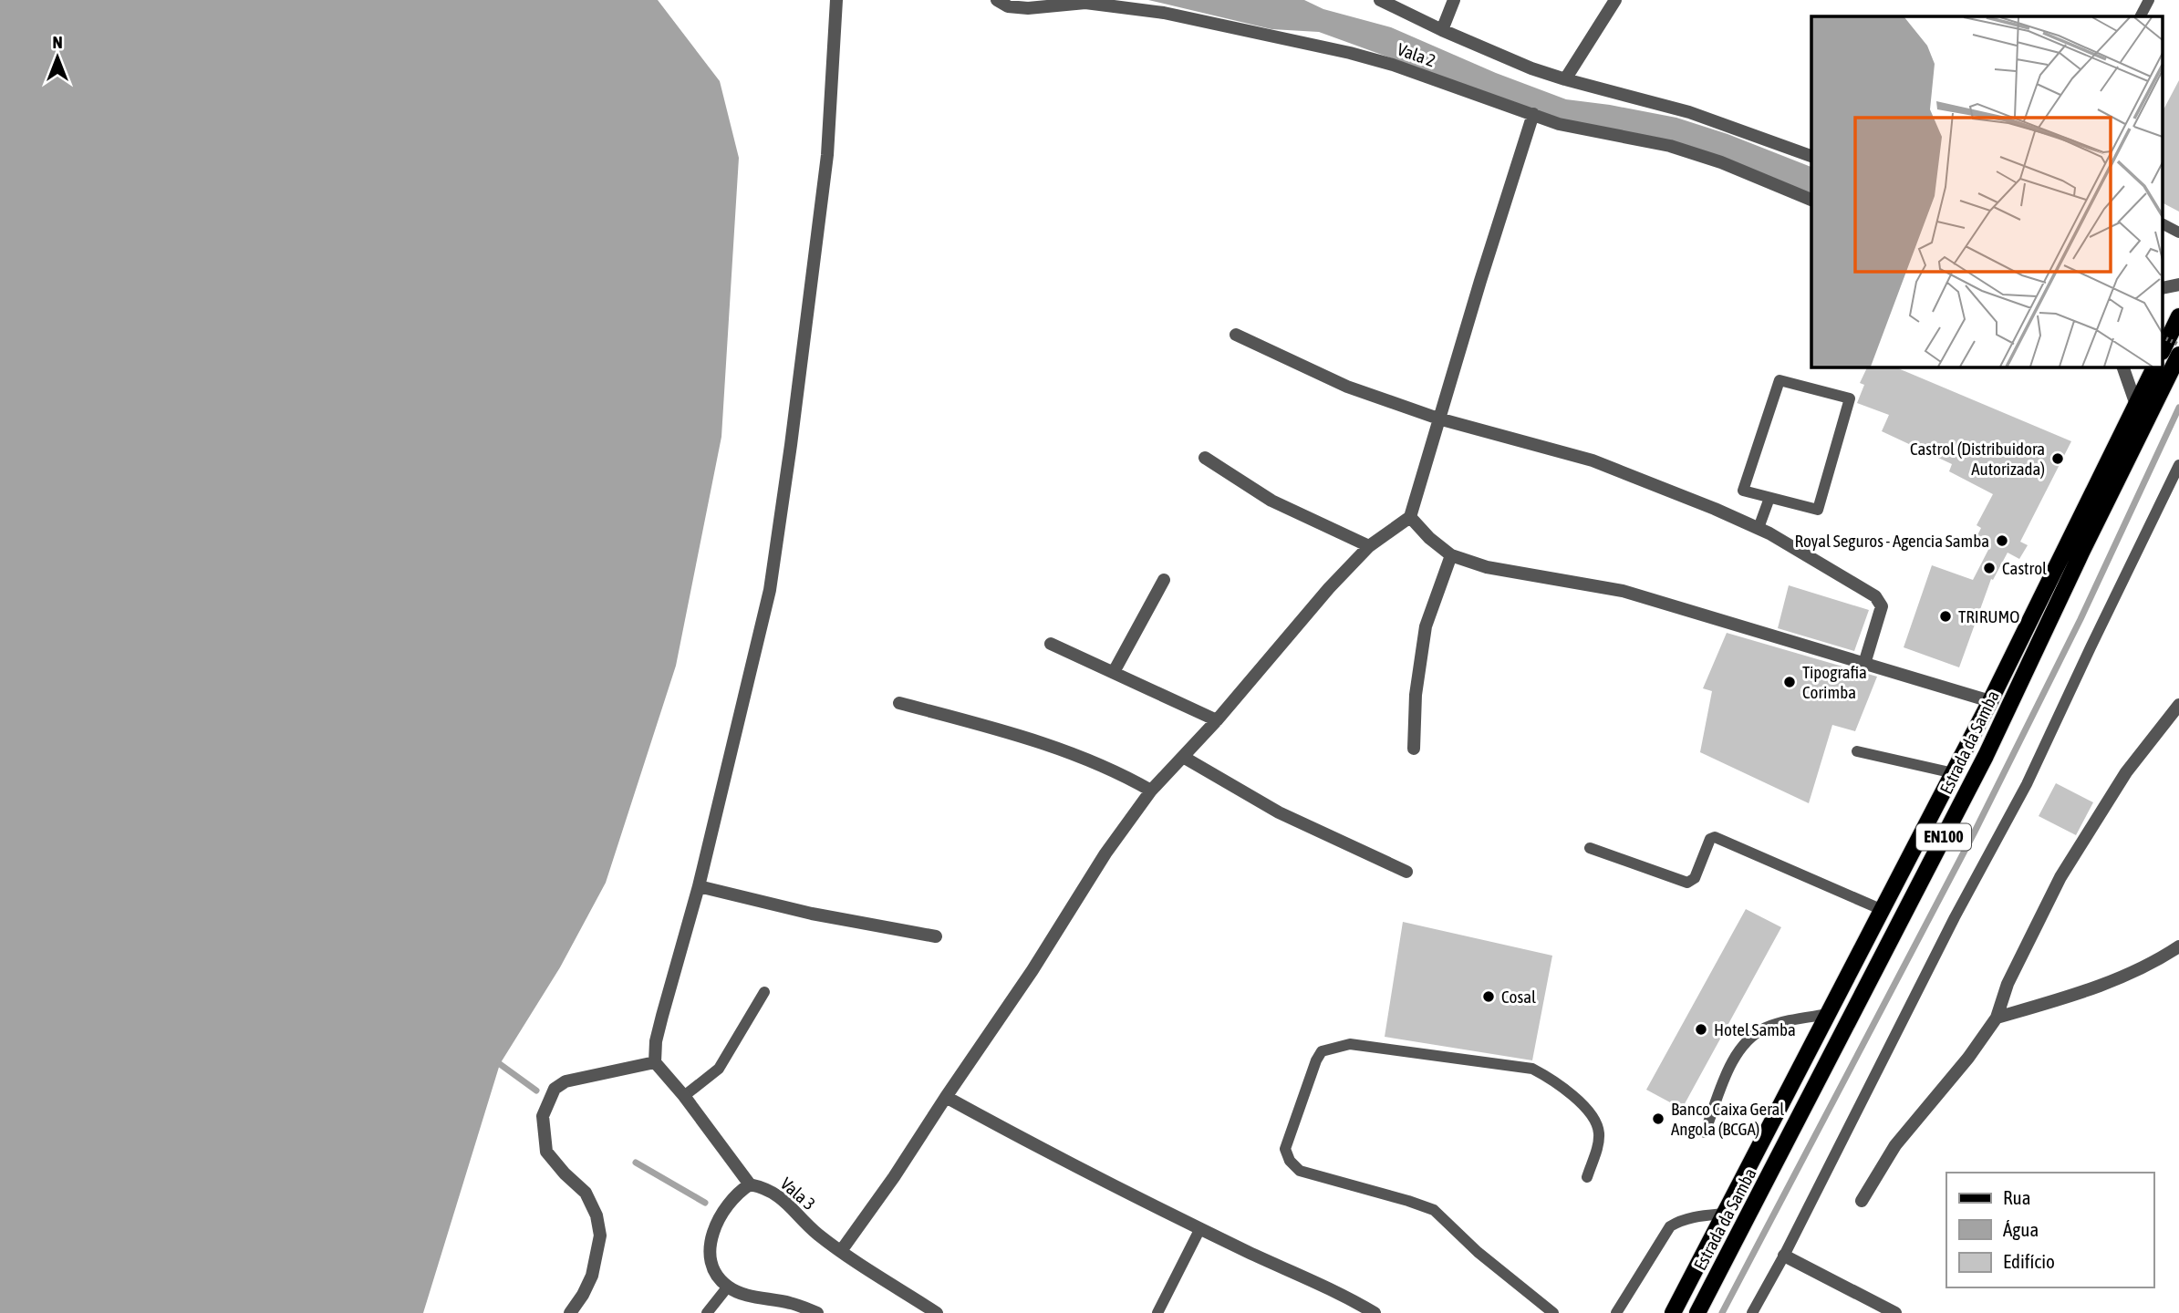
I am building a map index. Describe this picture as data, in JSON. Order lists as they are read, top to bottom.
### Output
{
  "streets": {
    "main road": ["Estrada da Samba", "EN100"],
    "street": ["Vala 2", "Vala 3"]
  },
  "places": [
    "Castrol (Distribuidora Autorizada)",
    "Royal Seguros - Agencia Samba",
    "Castrol",
    "TRIRUMO",
    "Tipografia Corimba",
    "Cosal",
    "Hotel Samba",
    "Banco Caixa Geral Angola (BCGA)"
  ],
  "legend": ["Rua", "Água", "Edifício"],
  "north": "top"
}
